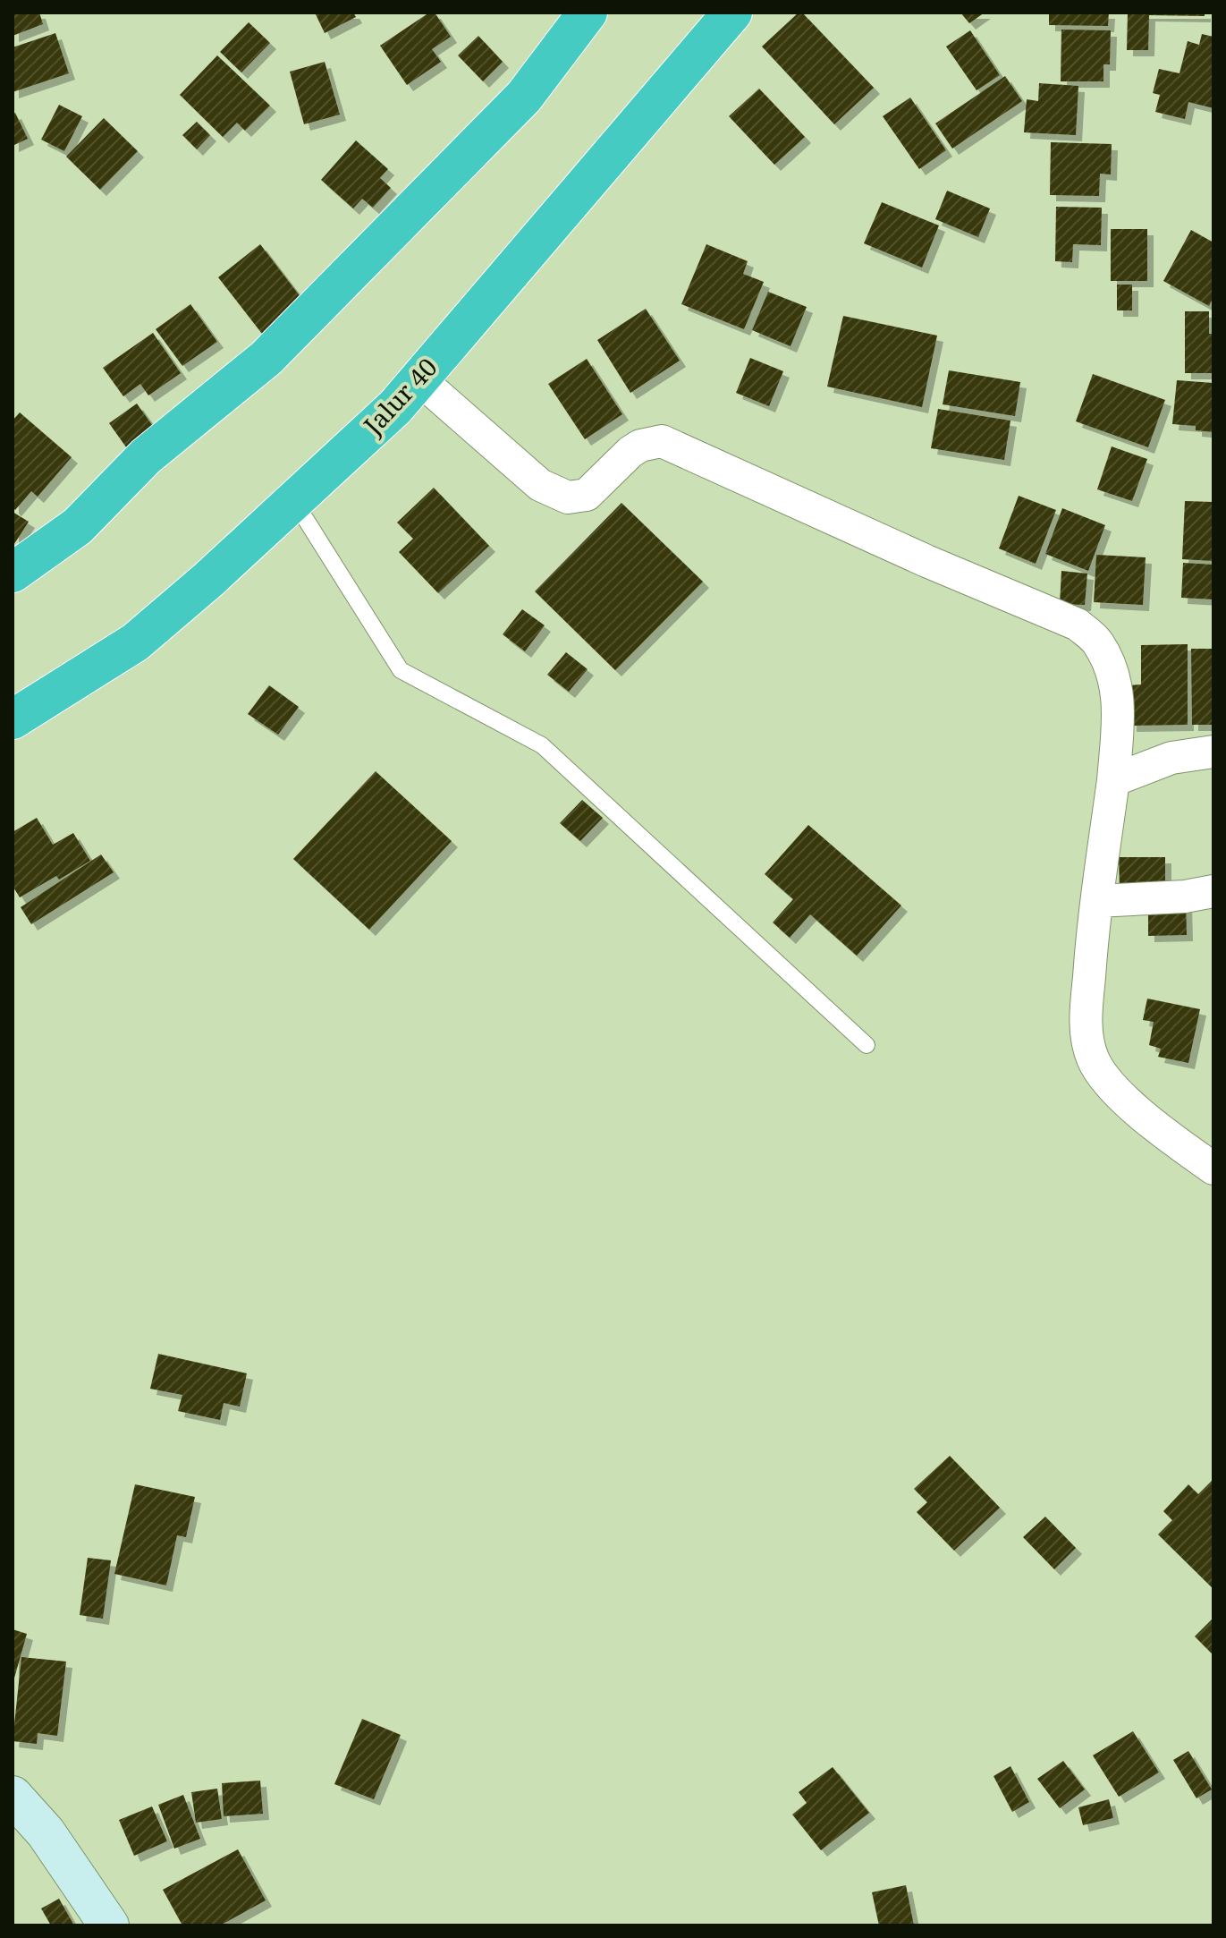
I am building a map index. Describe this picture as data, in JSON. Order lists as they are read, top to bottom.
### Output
{
  "streets": {
    "highway": ["Jalur 40"]
  }
}
